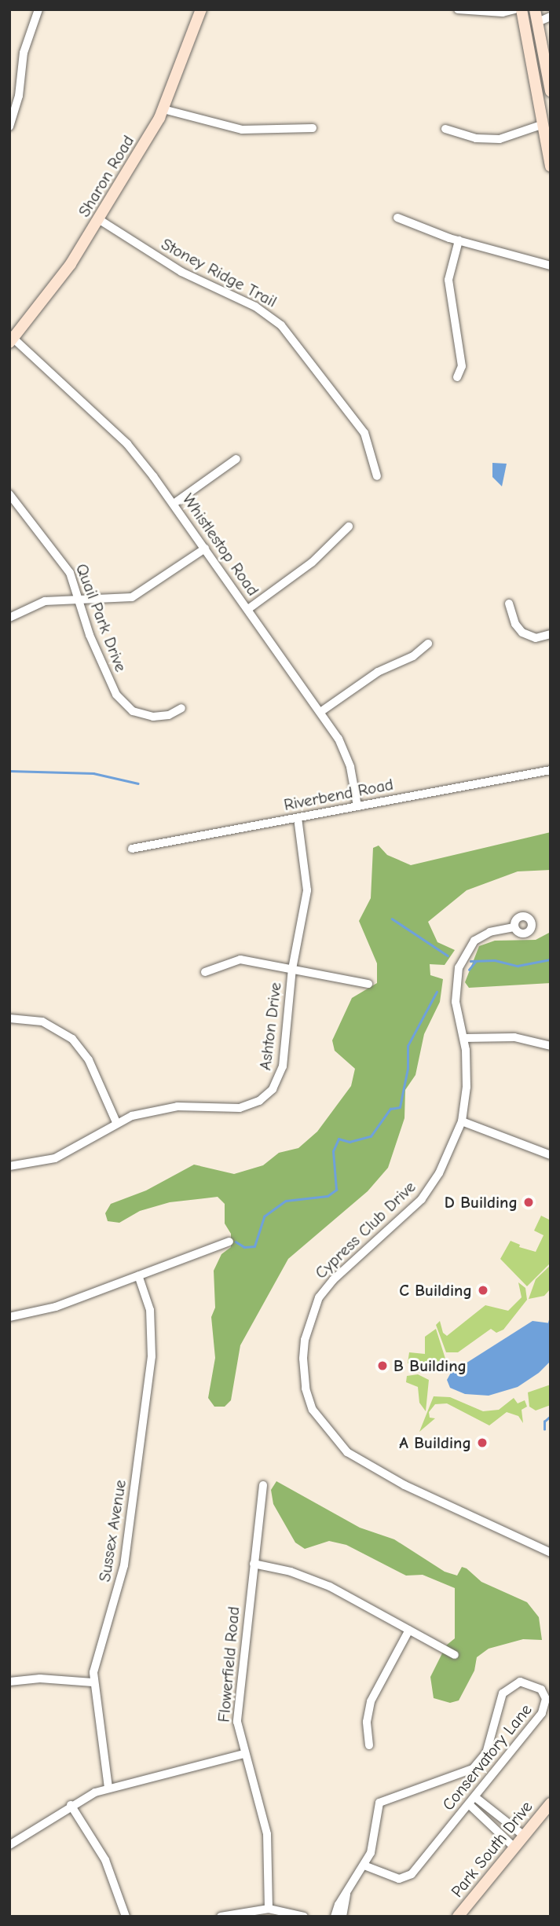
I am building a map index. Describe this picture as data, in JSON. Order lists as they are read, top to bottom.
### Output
{
  "streets": {
    "main road": ["Sharon Road", "Park South Drive"],
    "street": [
      "Stoney Ridge Trail",
      "Whistlestop Road",
      "Quail Park Drive",
      "Riverbend Road",
      "Ashton Drive",
      "Cypress Club Drive",
      "Sussex Avenue",
      "Flowerfield Road",
      "Conservatory Lane"
    ]
  },
  "crossings": [
    ["Sharon Road", "Stoney Ridge Trail"],
    ["Sharon Road", "Whistlestop Road"],
    ["Whistlestop Road", "Riverbend Road"],
    ["Riverbend Road", "Ashton Drive"]
  ],
  "places": [
    "D Building",
    "C Building",
    "B Building",
    "A Building"
  ]
}
